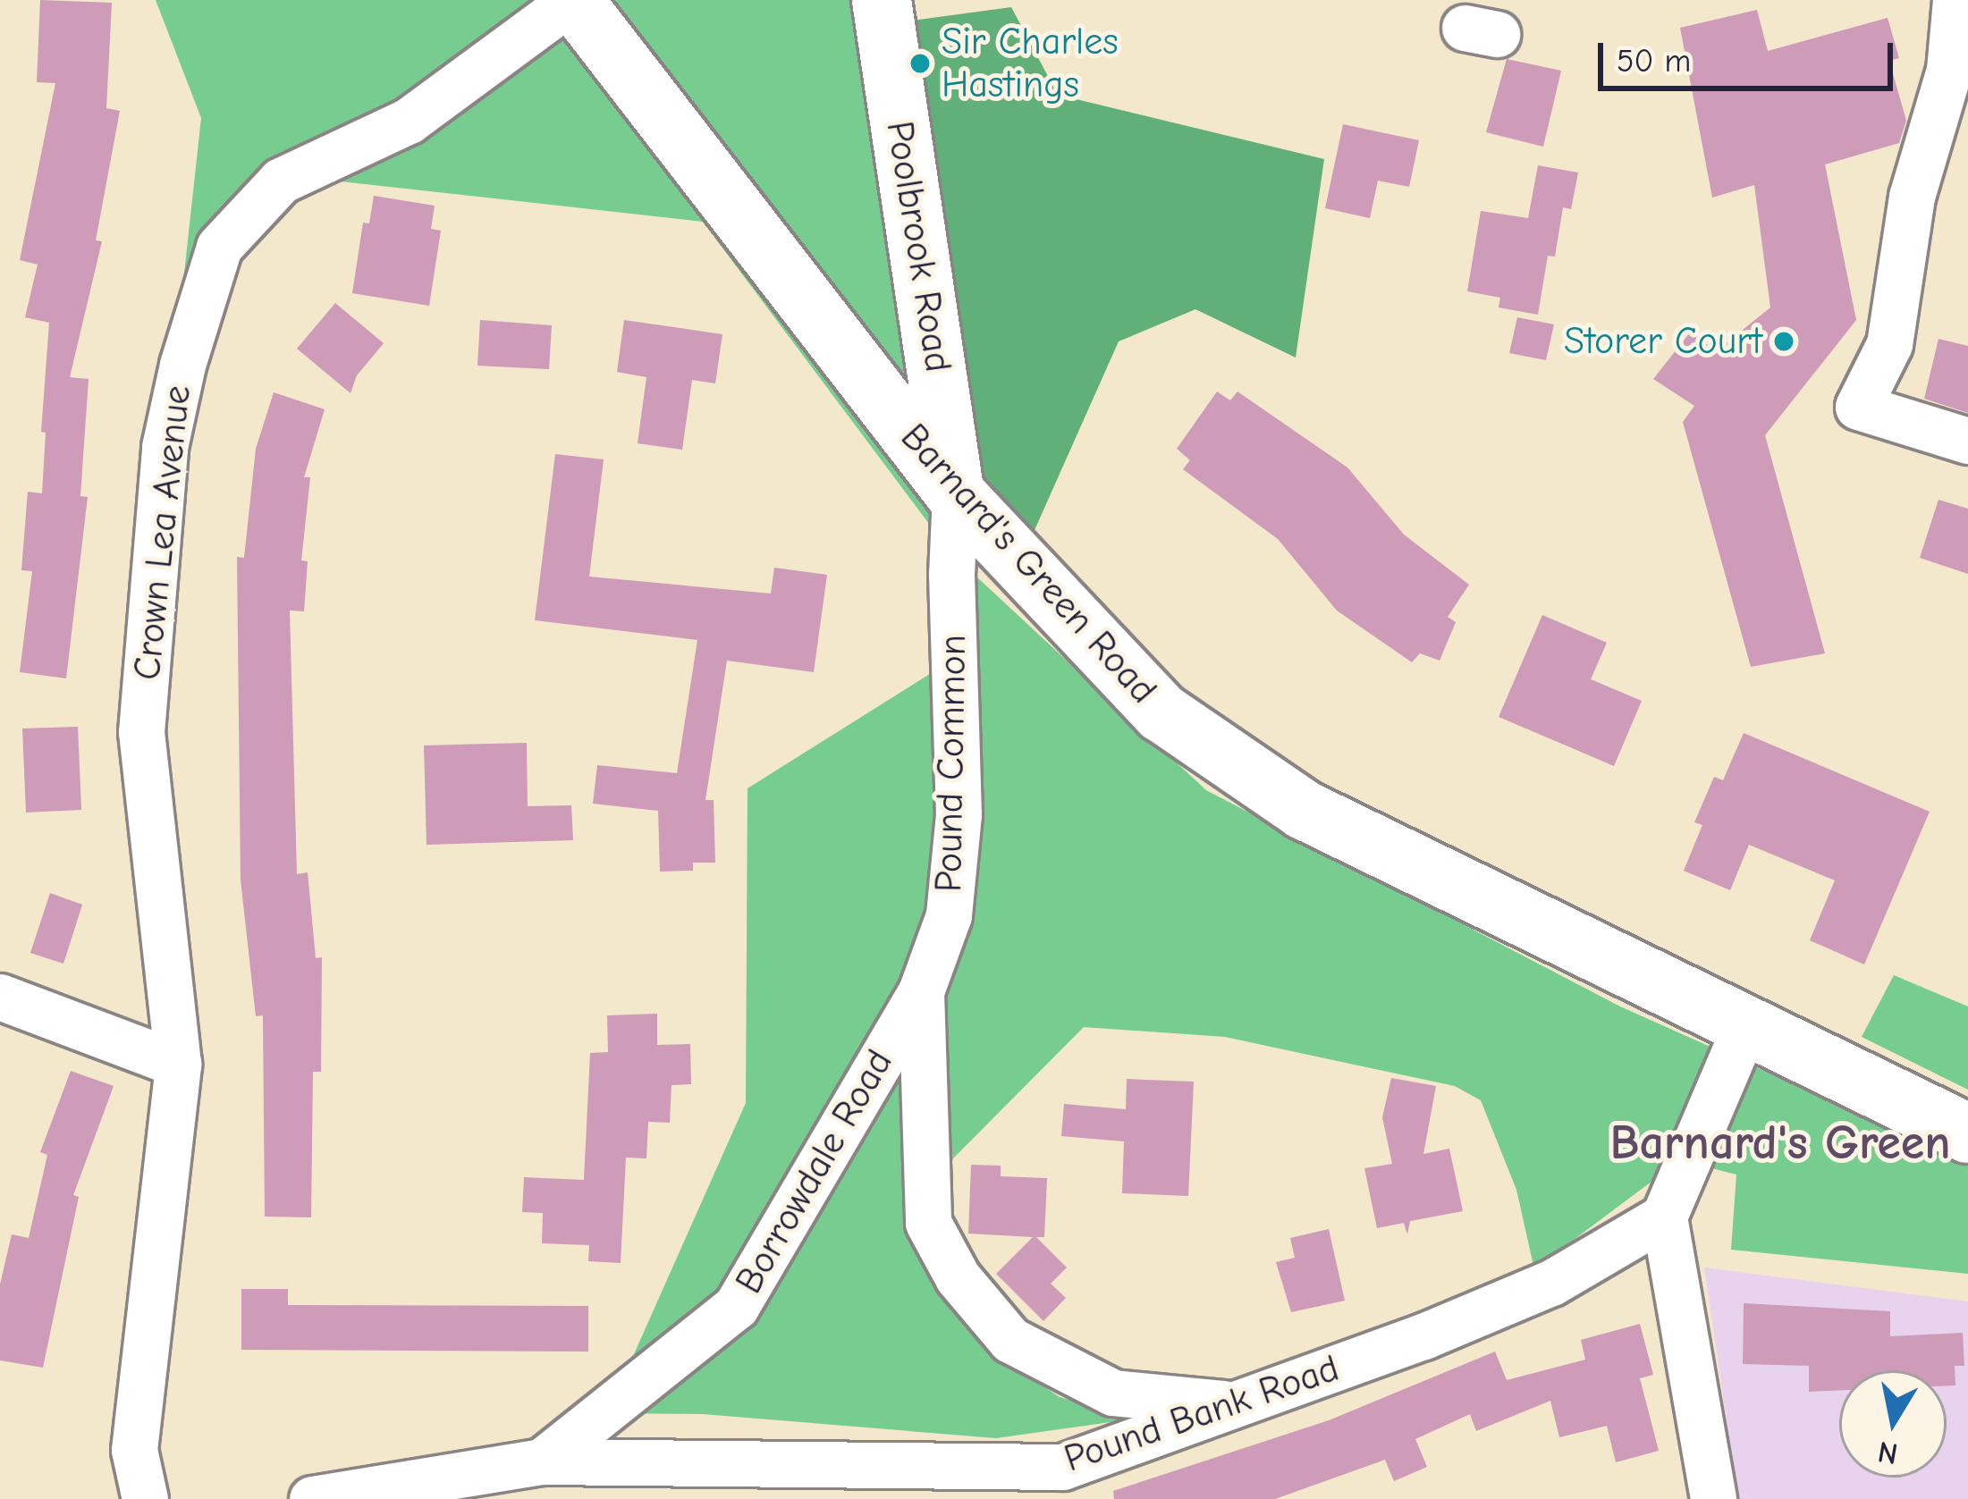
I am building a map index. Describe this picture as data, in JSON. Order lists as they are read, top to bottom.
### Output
{
  "streets": {
    "main road": ["Poolbrook Road", "Barnard's Green Road"],
    "street": [
      "Crown Lea Avenue",
      "Pound Common",
      "Borrowdale Road",
      "Pound Bank Road"
    ]
  },
  "crossings": [
    ["Poolbrook Road", "Barnard's Green Road"],
    ["Poolbrook Road", "Pound Common"],
    ["Crown Lea Avenue", "Barnard's Green Road"],
    ["Barnard's Green Road", "Pound Common"],
    ["Pound Common", "Borrowdale Road"],
    ["Pound Common", "Pound Bank Road"],
    ["Borrowdale Road", "Pound Bank Road"]
  ],
  "districts": ["Barnard's Green"],
  "places": ["Sir Charles Hastings", "Storer Court"],
  "scale_bar": "50 m",
  "north": "bottom"
}
